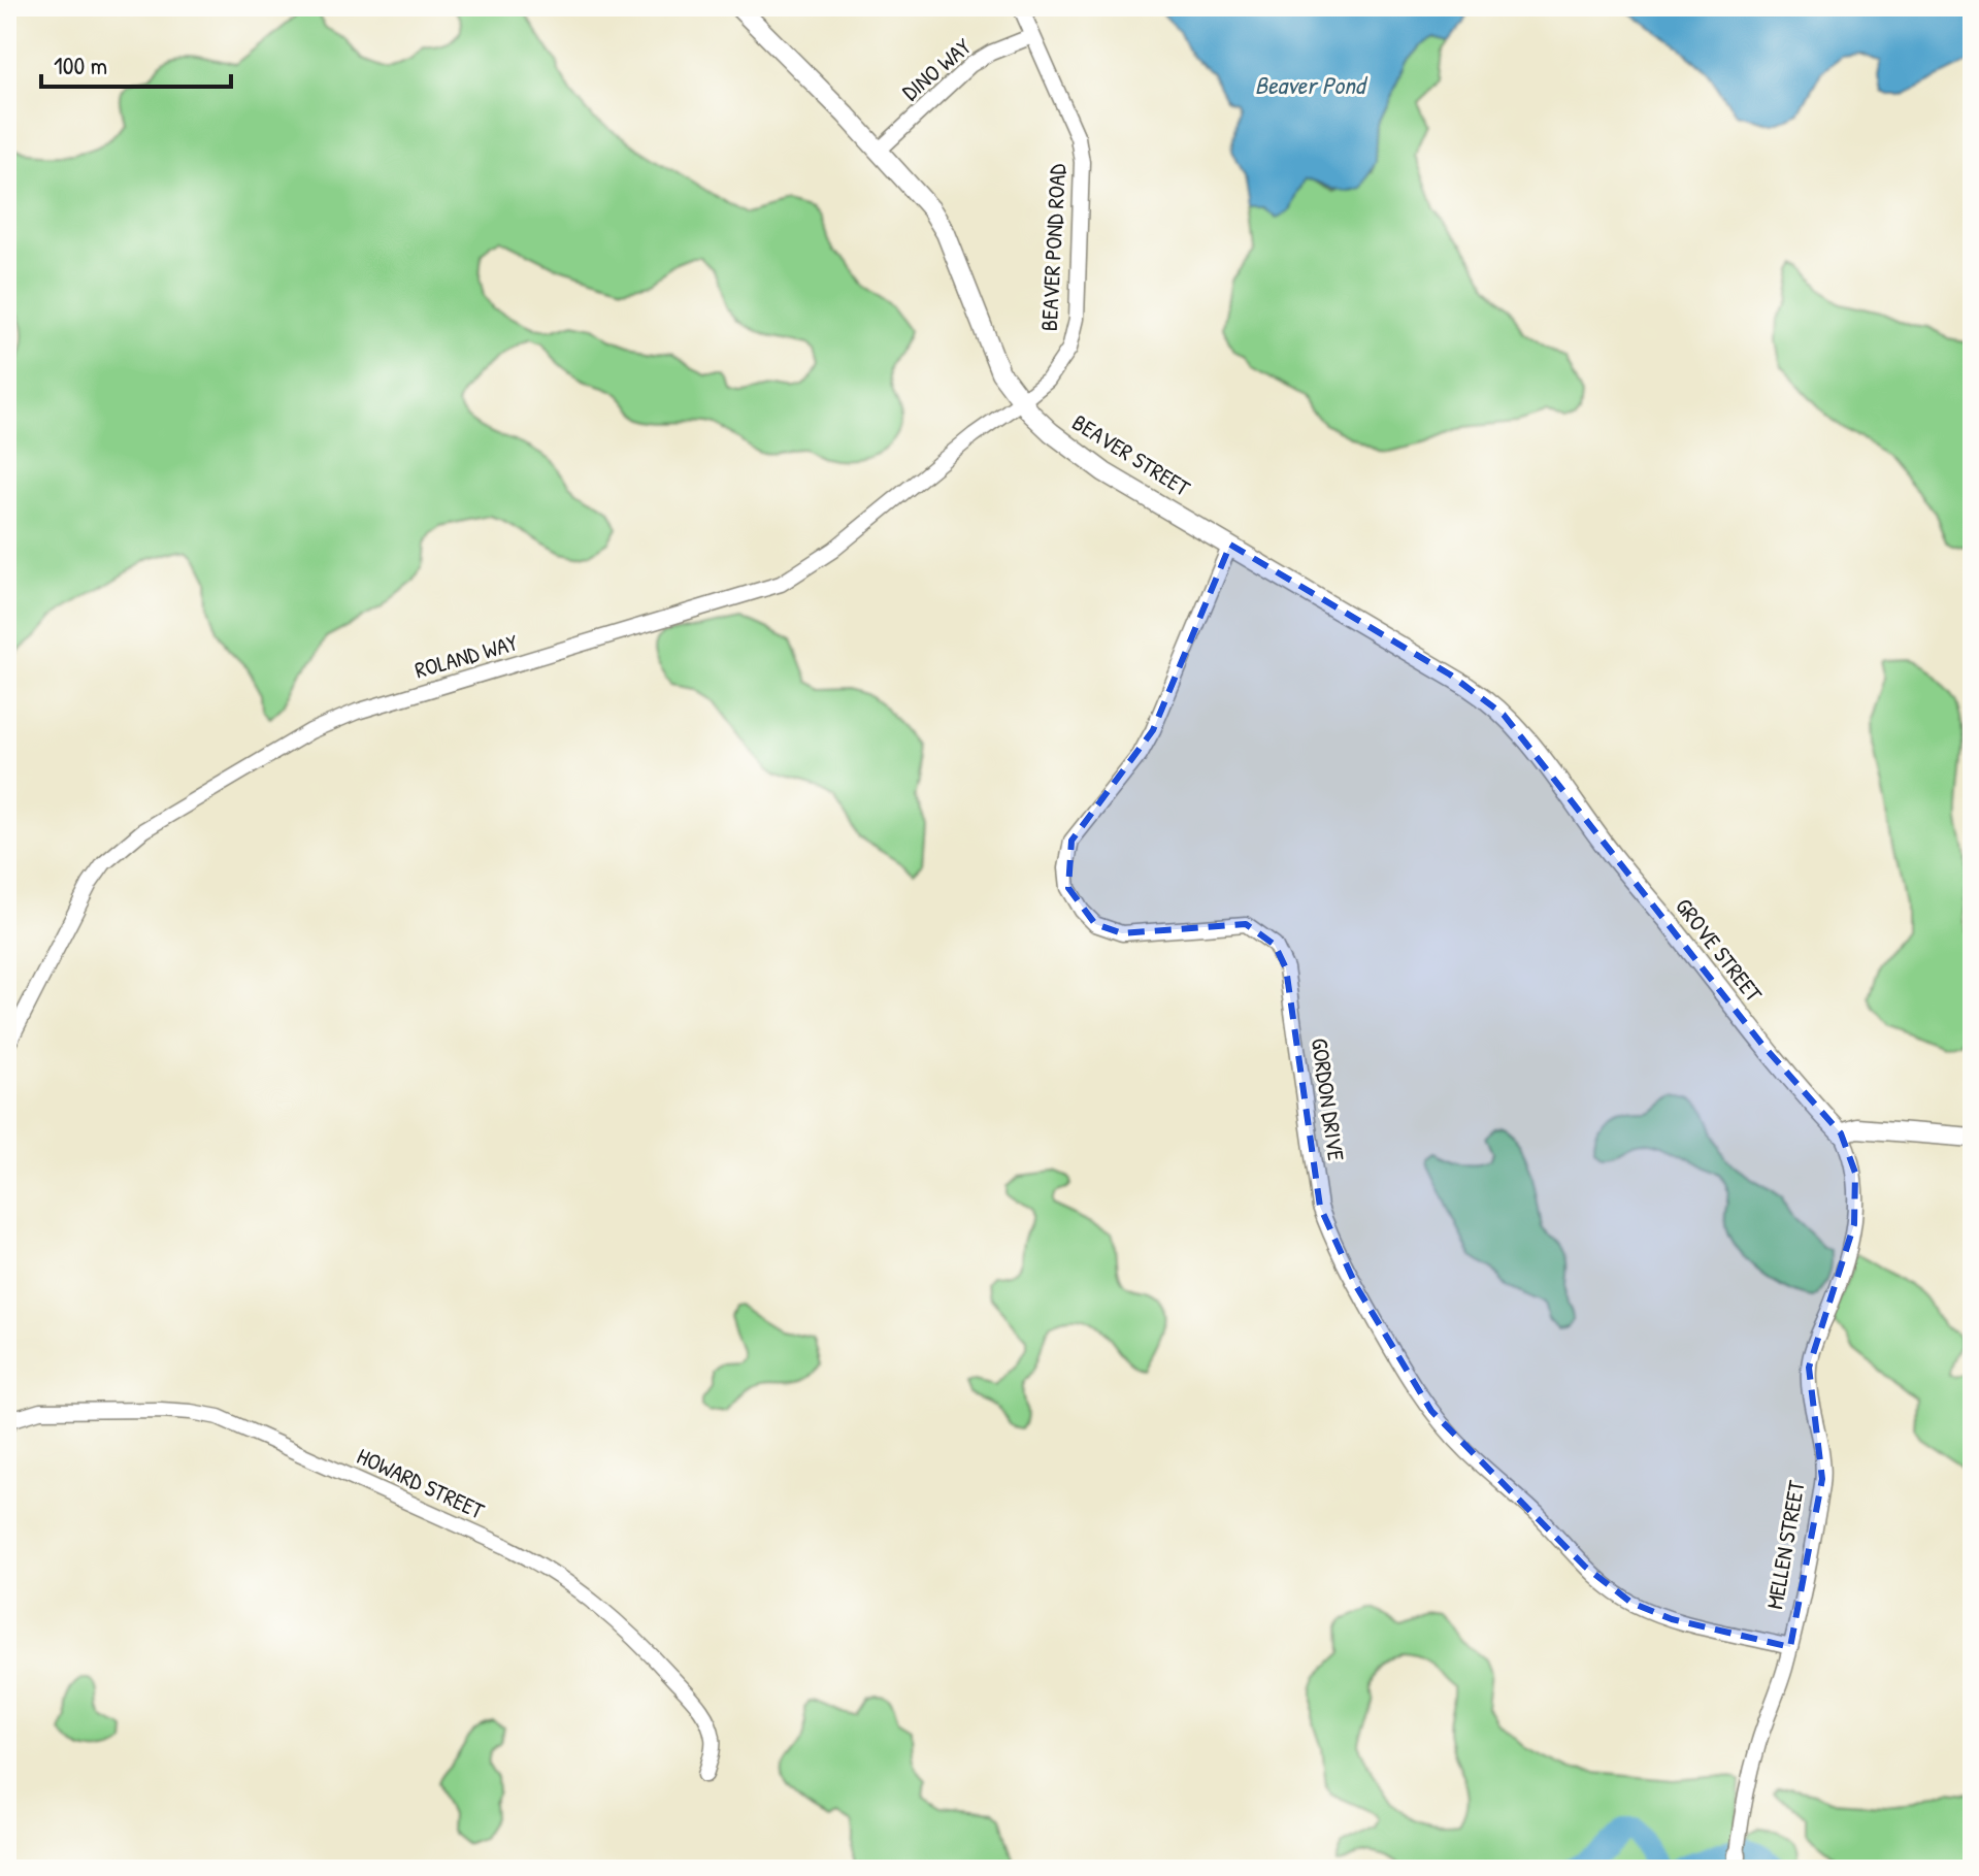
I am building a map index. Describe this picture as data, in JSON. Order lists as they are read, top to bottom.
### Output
{
  "streets": {
    "street": [
      "DINO WAY",
      "BEAVER POND ROAD",
      "BEAVER STREET",
      "ROLAND WAY",
      "GROVE STREET",
      "GORDON DRIVE",
      "HOWARD STREET",
      "MELLEN STREET"
    ]
  },
  "crossings": [
    ["DINO WAY", "BEAVER POND ROAD"],
    ["DINO WAY", "BEAVER STREET"],
    ["BEAVER POND ROAD", "BEAVER STREET"],
    ["BEAVER POND ROAD", "ROLAND WAY"],
    ["BEAVER STREET", "ROLAND WAY"],
    ["BEAVER STREET", "GROVE STREET"],
    ["BEAVER STREET", "GORDON DRIVE"],
    ["GROVE STREET", "MELLEN STREET"],
    ["GORDON DRIVE", "MELLEN STREET"]
  ],
  "water": ["Beaver Pond"],
  "scale_bar": "100 m"
}
